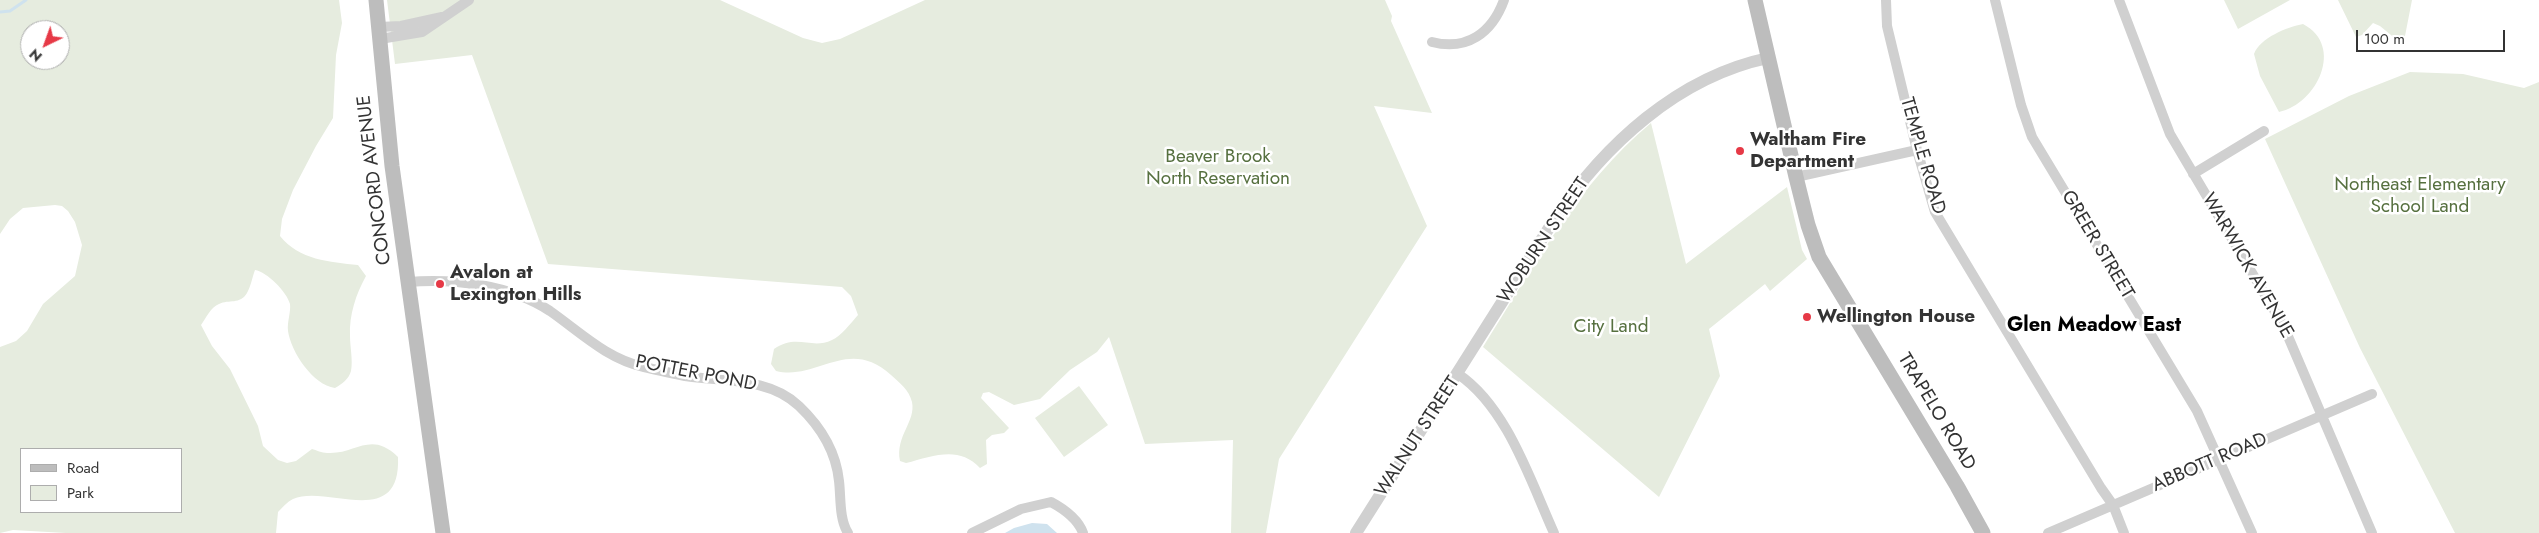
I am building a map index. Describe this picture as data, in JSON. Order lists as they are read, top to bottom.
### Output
{
  "streets": {
    "main road": ["CONCORD AVENUE", "TRAPELO ROAD"],
    "street": [
      "TEMPLE ROAD",
      "WOBURN STREET",
      "GREER STREET",
      "WARWICK AVENUE",
      "POTTER POND",
      "WALNUT STREET",
      "ABBOTT ROAD"
    ]
  },
  "crossings": [
    ["TEMPLE ROAD", "ABBOTT ROAD"],
    ["CONCORD AVENUE", "POTTER POND"],
    ["WOBURN STREET", "TRAPELO ROAD"],
    ["WOBURN STREET", "WALNUT STREET"],
    ["GREER STREET", "ABBOTT ROAD"],
    ["WARWICK AVENUE", "ABBOTT ROAD"]
  ],
  "districts": ["Glen Meadow East"],
  "parks": ["Beaver Brook North Reservation", "Northeast Elementary School Land", "City Land"],
  "places": ["Waltham Fire Department", "Avalon at Lexington Hills", "Wellington House"],
  "legend": ["Road", "Park"],
  "scale_bar": "100 m",
  "north": "bottom left"
}
